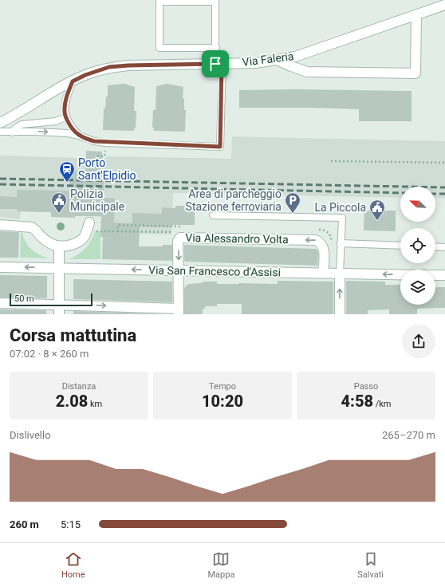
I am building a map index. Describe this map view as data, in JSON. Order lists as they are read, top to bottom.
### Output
{
  "streets": {
    "street": ["Via Faleria", "Via Alessandro Volta", "Via San Francesco d'Assisi"]
  },
  "crossings": [
    ["Via Alessandro Volta", "Via San Francesco d'Assisi"]
  ],
  "places": {
    "station": ["Porto Sant'Elpidio"],
    "public building": ["Polizia Municipale", "La Piccola"],
    "parking": ["Area di parcheggio Stazione ferroviaria"]
  },
  "scale_bar": "50 m",
  "north": "top left",
  "page": {
    "scale": "50 m",
    "heading": ["Corsa mattutina", "07:02 · 8 × 260 m"],
    "stats": [
      ["Distanza", "2.08 km"],
      ["Tempo", "10:20"],
      ["Passo", "4:58 /km"]
    ],
    "chart": ["Dislivello", "265–270 m"],
    "list": [
      {
        "name": "260 m",
        "note": "5:15"
      }
    ],
    "tabs": ["Home", "Mappa", "Salvati"]
  }
}
